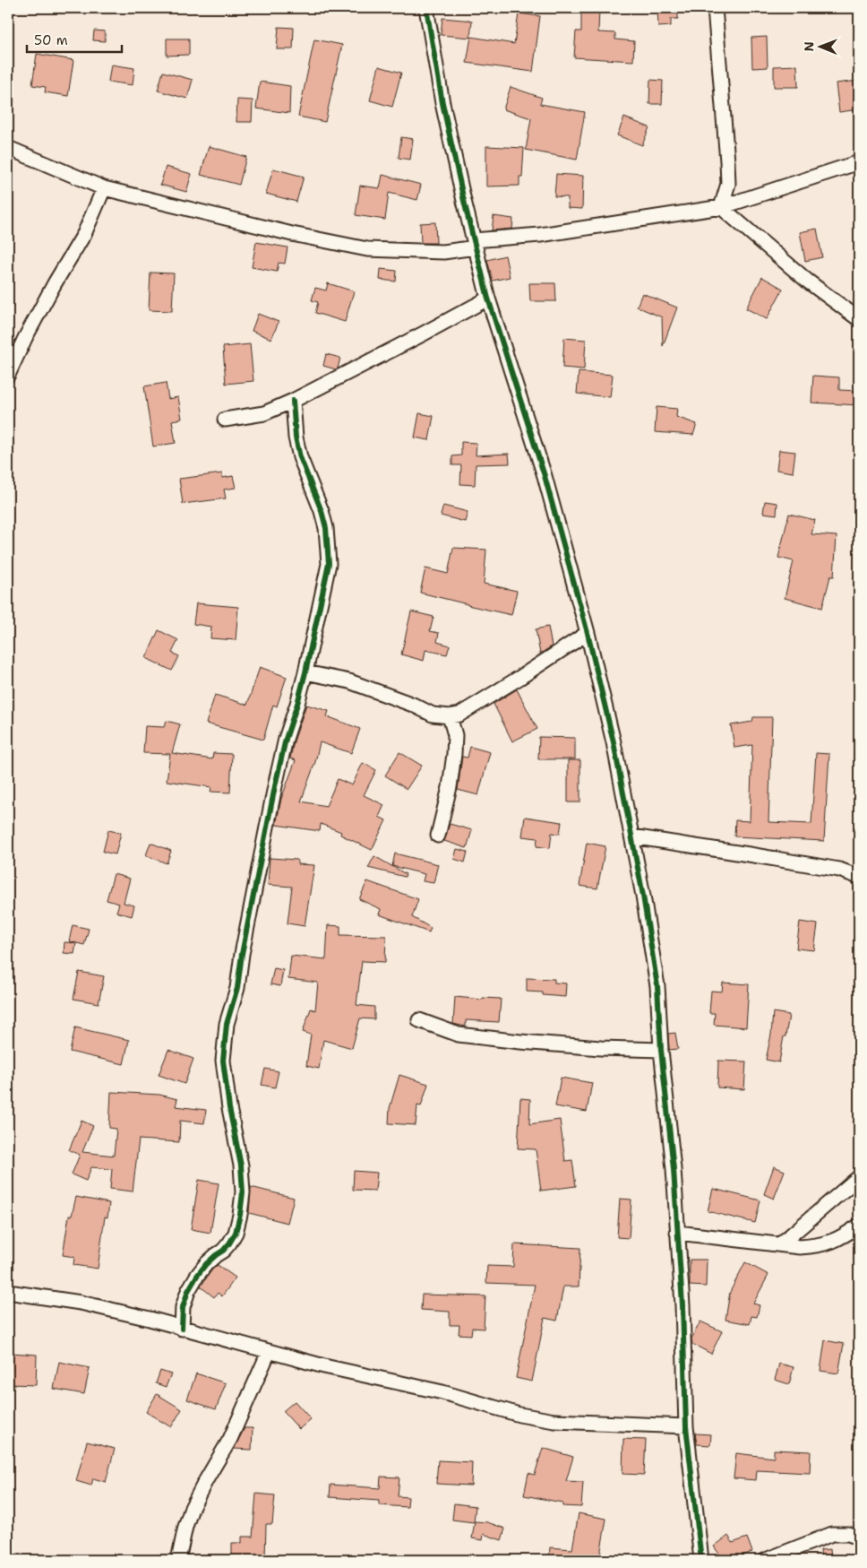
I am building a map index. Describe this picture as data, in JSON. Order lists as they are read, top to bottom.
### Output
{
  "scale_bar": "50 m",
  "north": "left"
}
